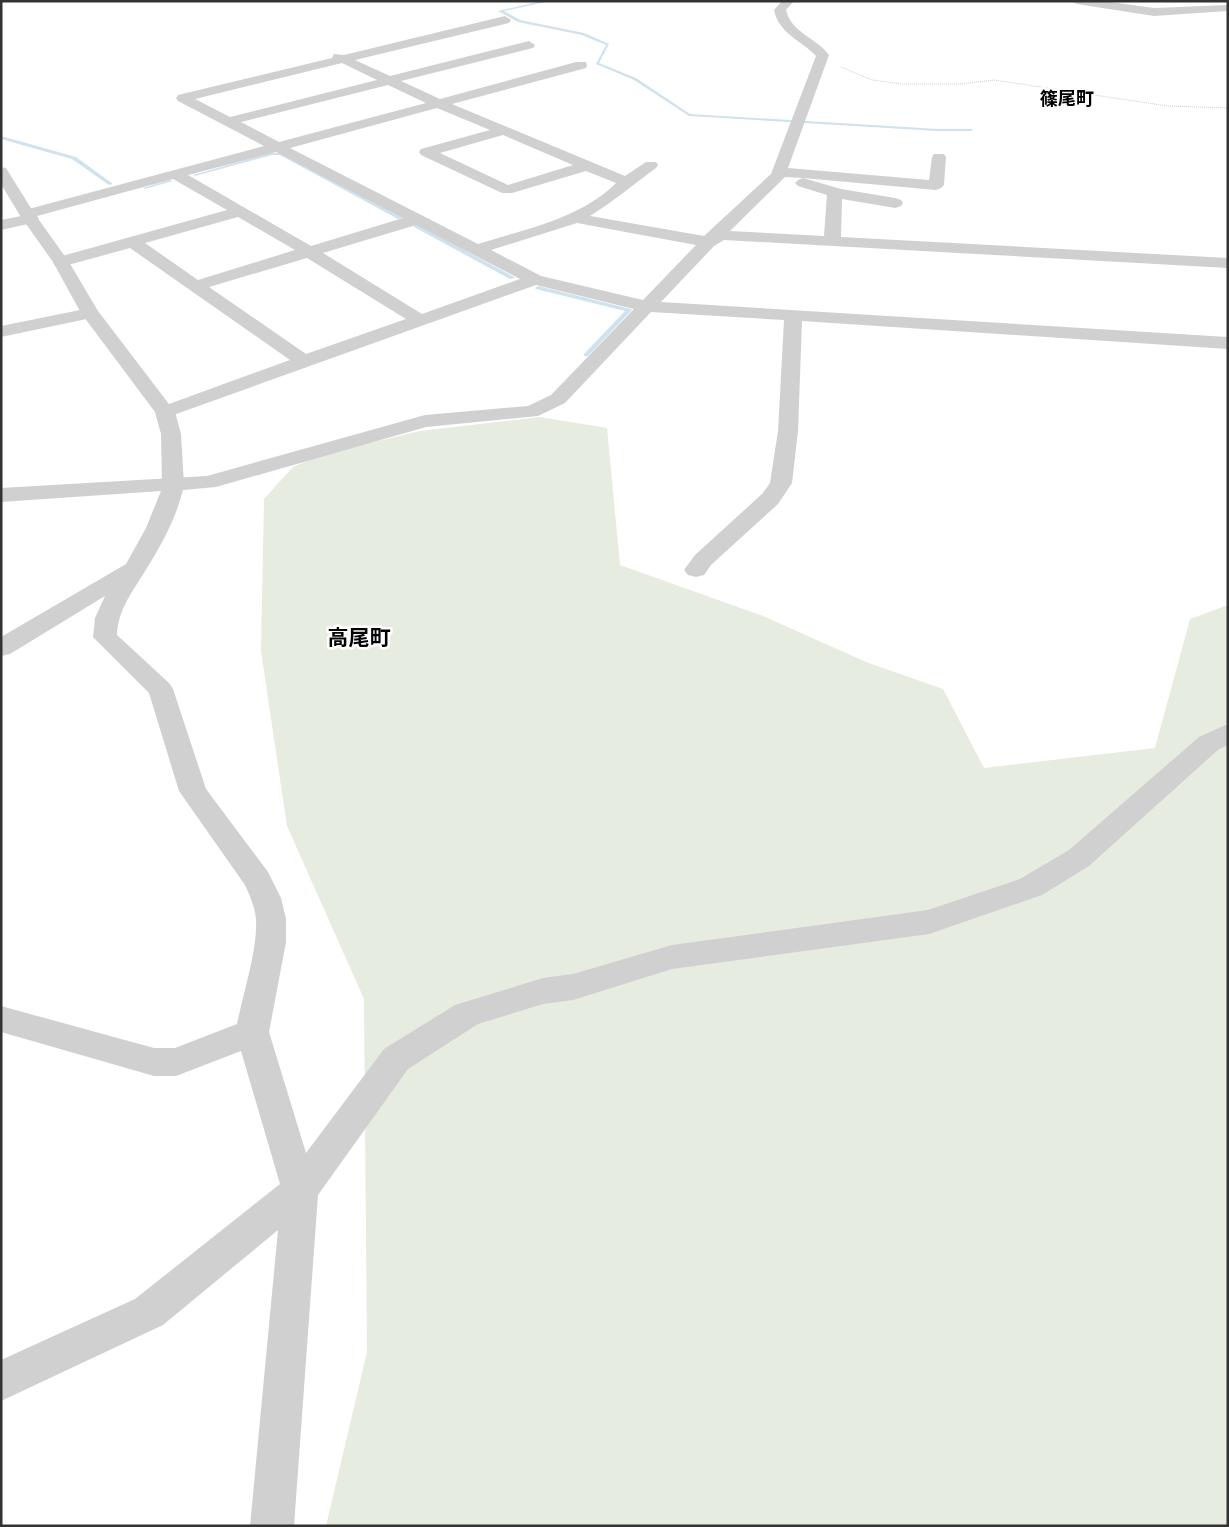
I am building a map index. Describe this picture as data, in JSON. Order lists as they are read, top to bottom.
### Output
{
  "districts": ["篠尾町", "高尾町"]
}
